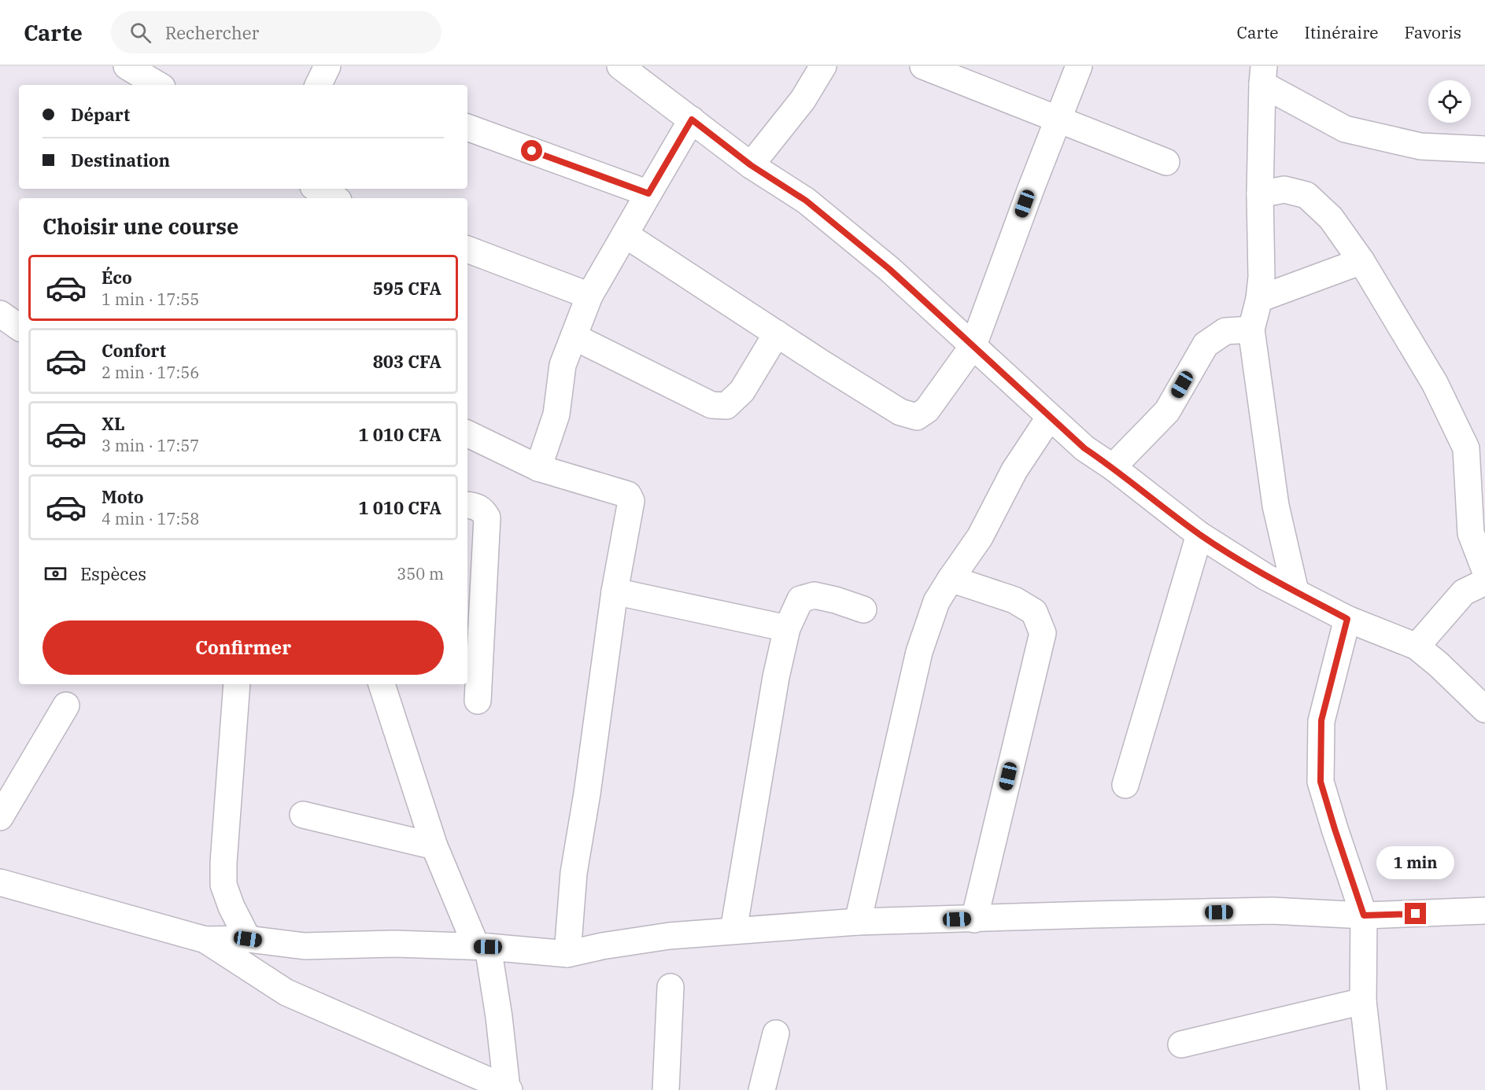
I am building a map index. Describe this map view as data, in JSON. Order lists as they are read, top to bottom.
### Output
{
  "page": {
    "header": "Carte",
    "search": "Rechercher",
    "nav": ["Carte", "Itinéraire", "Favoris"],
    "banner": ["Départ", "Destination"],
    "heading": "Choisir une course",
    "list": [
      {
        "name": "Éco",
        "note": "1 min · 17:55",
        "value": "595 CFA"
      },
      {
        "name": "Confort",
        "note": "2 min · 17:56",
        "value": "803 CFA"
      },
      {
        "name": "XL",
        "note": "3 min · 17:57",
        "value": "1 010 CFA"
      },
      {
        "name": "Moto",
        "note": "4 min · 17:58",
        "value": "1 010 CFA"
      }
    ],
    "pay": ["Espèces", "350 m"],
    "buttons": "Confirmer",
    "bubble": "1 min"
  }
}
